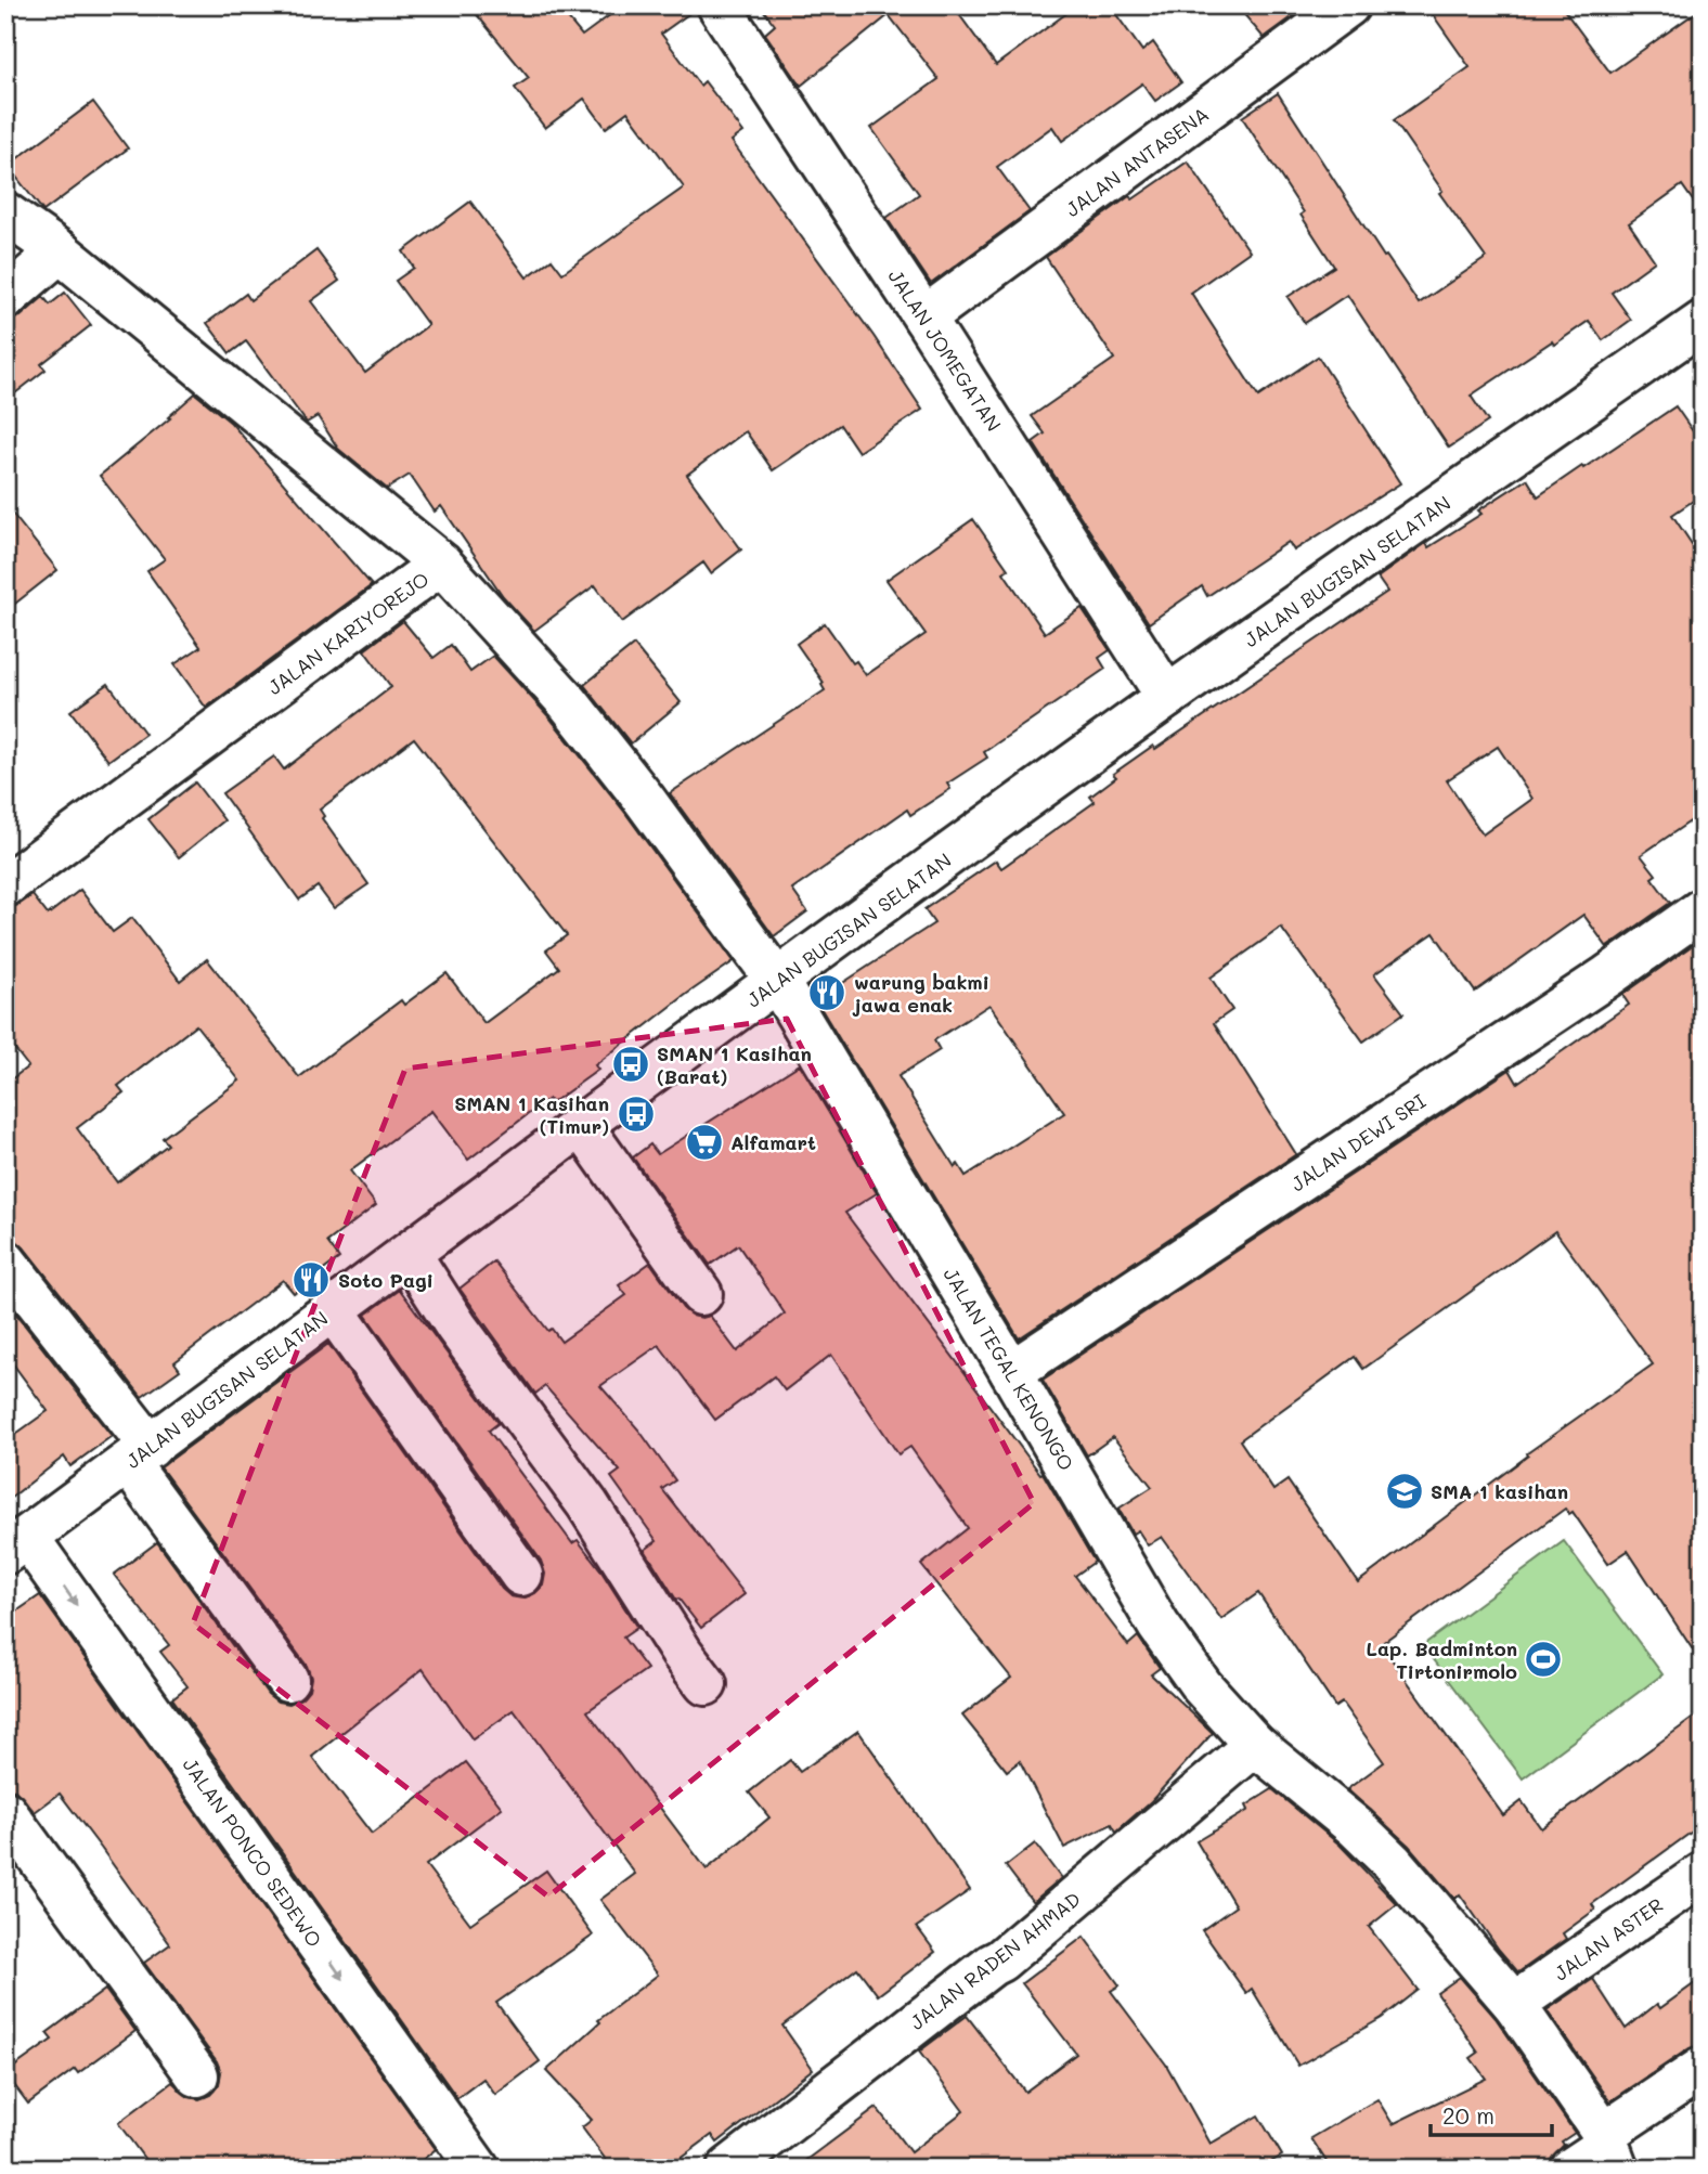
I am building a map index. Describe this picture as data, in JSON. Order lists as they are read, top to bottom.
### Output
{
  "streets": {
    "street": [
      "JALAN ANTASENA",
      "JALAN JOMEGATAN",
      "JALAN BUGISAN SELATAN",
      "JALAN KARIYOREJO",
      "JALAN DEWI SRI",
      "JALAN TEGAL KENONGO",
      "JALAN PONCO SEDEWO",
      "JALAN ASTER",
      "JALAN RADEN AHMAD"
    ]
  },
  "crossings": [
    ["JALAN ANTASENA", "JALAN JOMEGATAN"],
    ["JALAN JOMEGATAN", "JALAN BUGISAN SELATAN"],
    ["JALAN BUGISAN SELATAN", "JALAN KARIYOREJO"],
    ["JALAN BUGISAN SELATAN", "JALAN TEGAL KENONGO"],
    ["JALAN BUGISAN SELATAN", "JALAN PONCO SEDEWO"],
    ["JALAN KARIYOREJO", "JALAN TEGAL KENONGO"],
    ["JALAN DEWI SRI", "JALAN TEGAL KENONGO"],
    ["JALAN TEGAL KENONGO", "JALAN ASTER"],
    ["JALAN TEGAL KENONGO", "JALAN RADEN AHMAD"]
  ],
  "places": {
    "restaurant": ["warung bakmi jawa enak", "Soto Pagi"],
    "bus stop": ["SMAN 1 Kasihan (Barat)", "SMAN 1 Kasihan (Timur)"],
    "supermarket": ["Alfamart"],
    "school or university": ["SMA 1 kasihan"],
    "sports": ["Lap. Badminton Tirtonirmolo"]
  },
  "scale_bar": "20 m"
}
